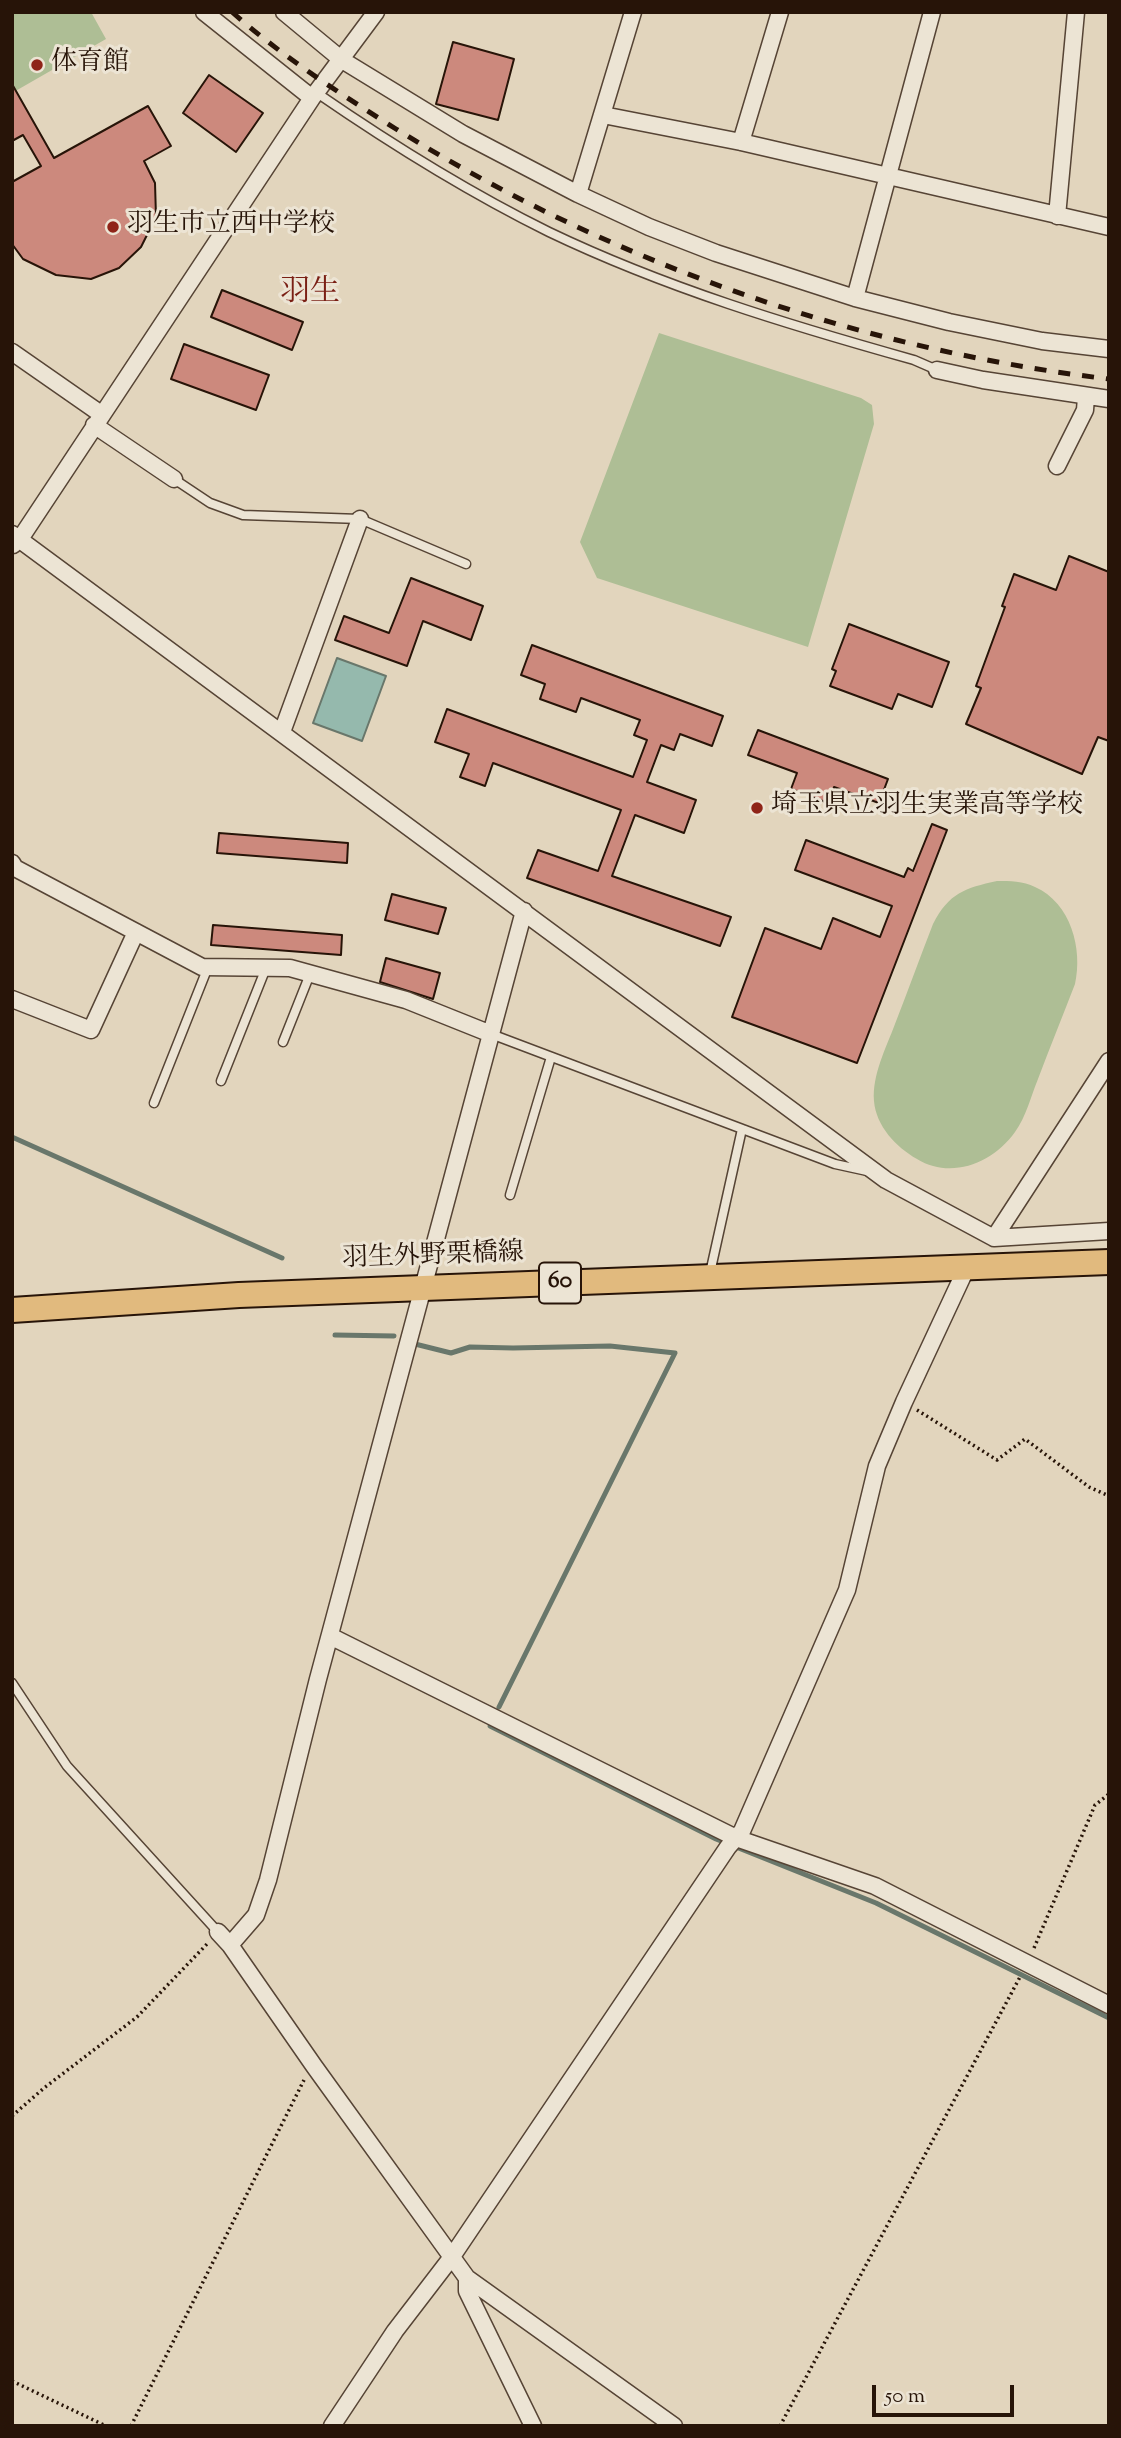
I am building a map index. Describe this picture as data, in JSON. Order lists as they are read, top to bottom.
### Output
{
  "streets": {
    "main road": ["羽生外野栗橋線", "60"]
  },
  "districts": ["羽生"],
  "places": ["体育館", "羽生市立西中学校", "埼玉県立羽生実業高等学校"],
  "scale_bar": "50 m"
}
